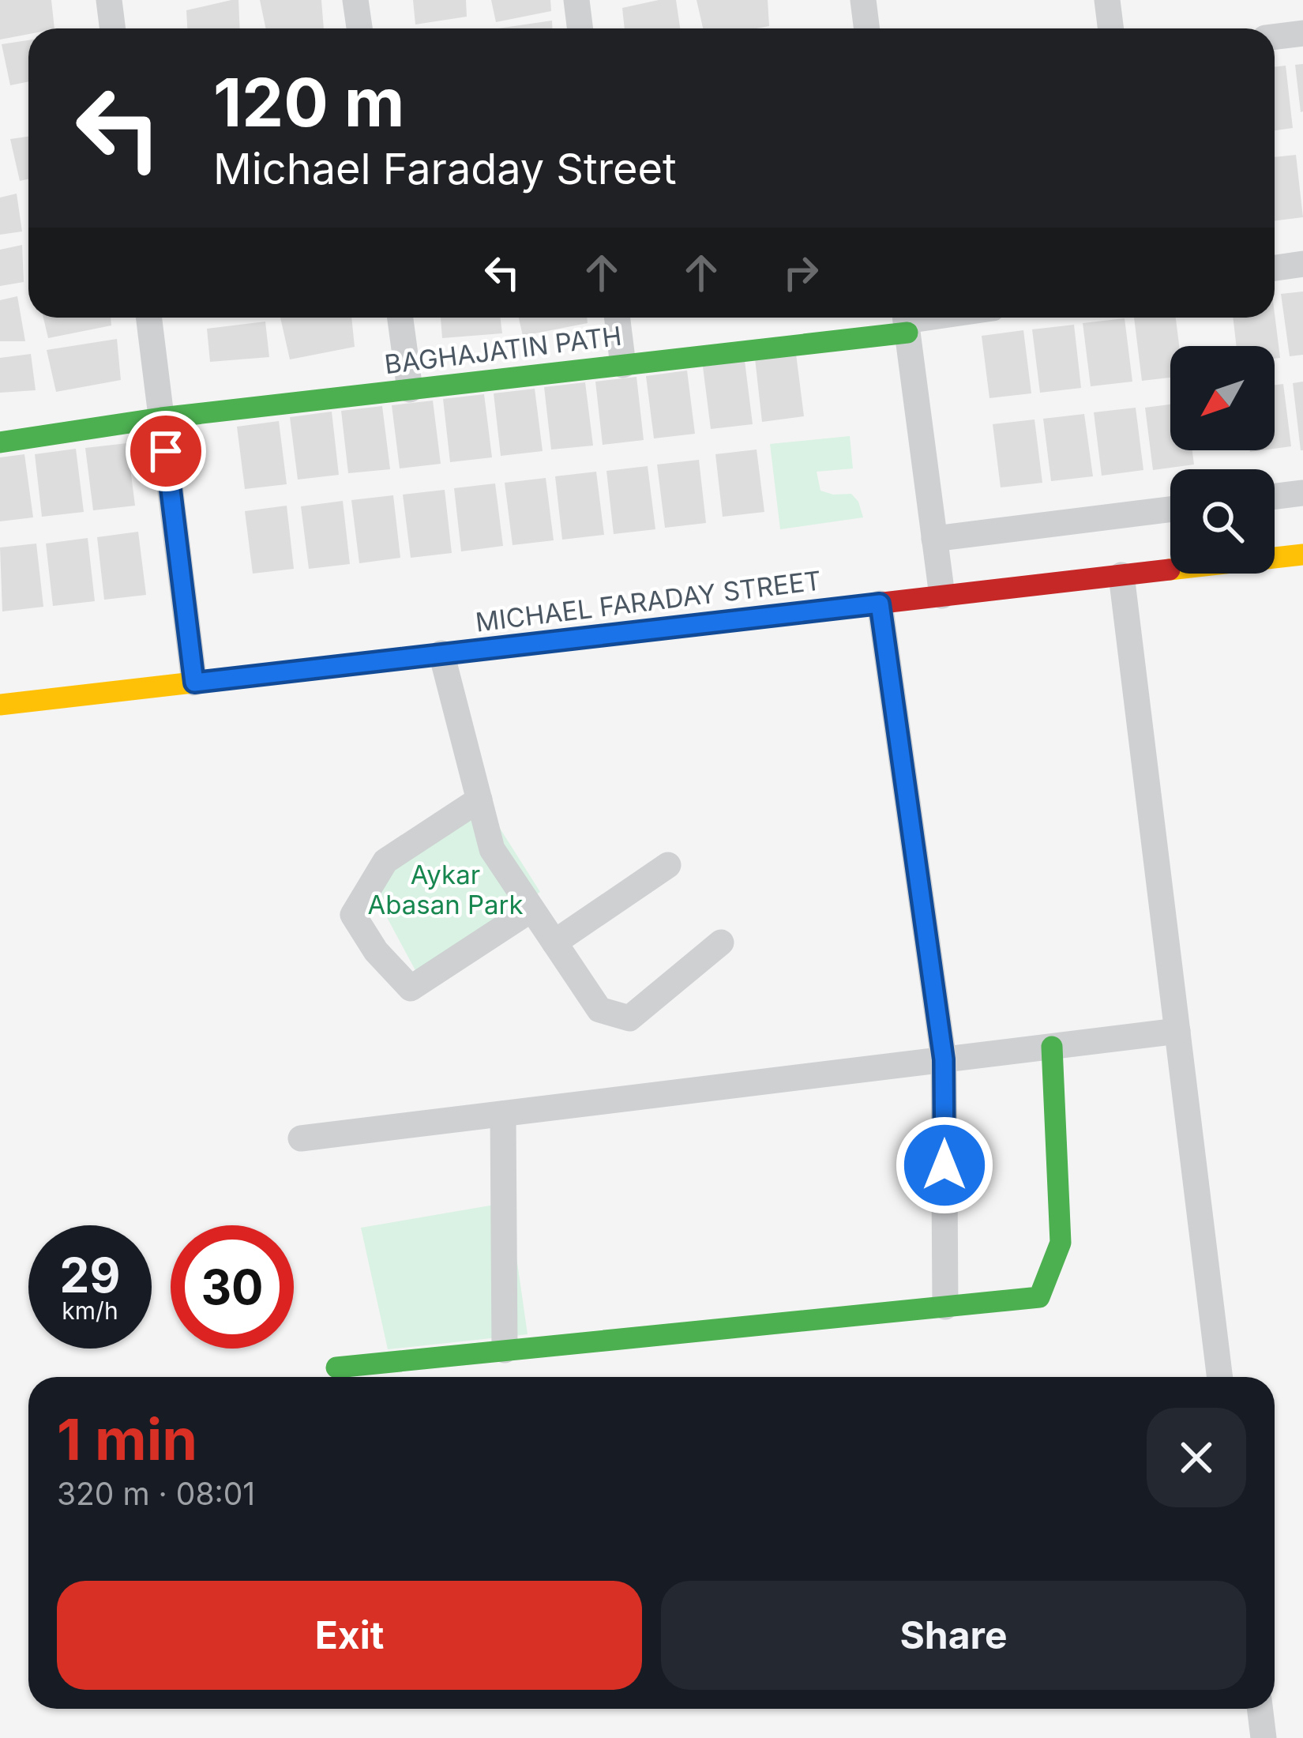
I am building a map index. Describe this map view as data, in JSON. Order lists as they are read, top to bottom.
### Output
{
  "streets": {
    "street": ["BAGHAJATIN PATH", "MICHAEL FARADAY STREET"]
  },
  "parks": ["Aykar Abasan Park"],
  "north": "bottom left",
  "page": {
    "turn": ["120 m", "Michael Faraday Street"],
    "speed": "29 km/h",
    "limit": "30",
    "heading": ["1 min", "320 m · 08:01"],
    "buttons": ["Exit", "Share"]
  }
}
